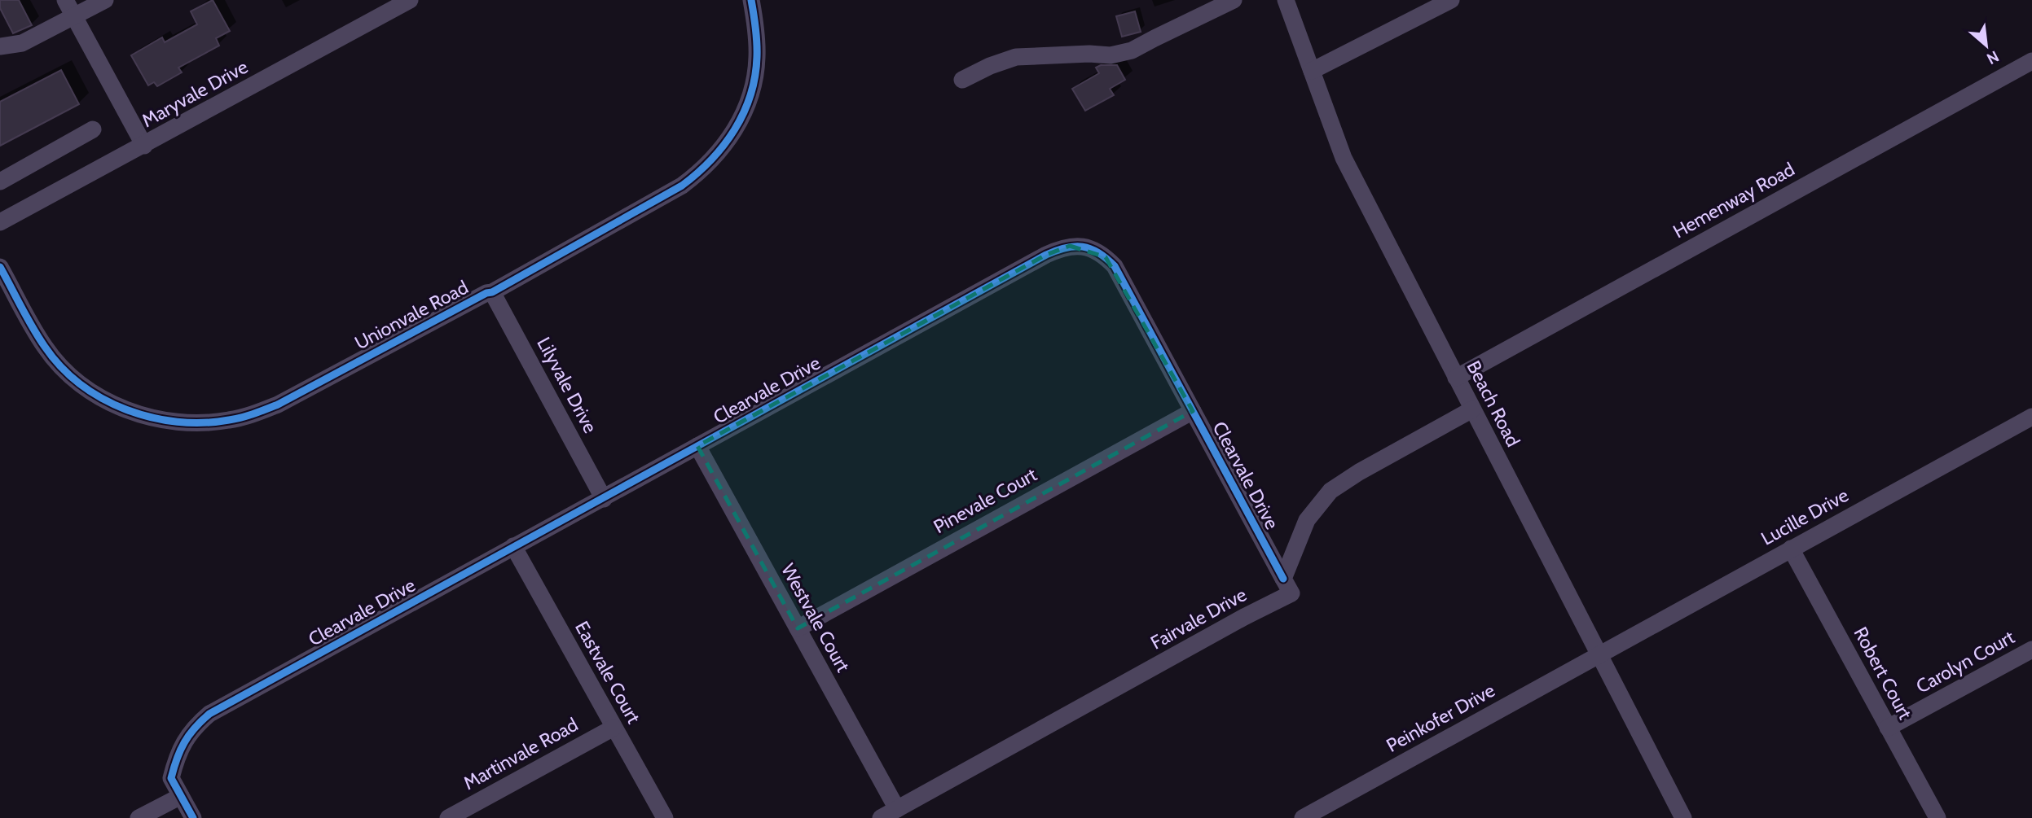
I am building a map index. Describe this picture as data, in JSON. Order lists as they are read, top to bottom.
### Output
{
  "streets": {
    "street": [
      "Maryvale Drive",
      "Hemenway Road",
      "Unionvale Road",
      "Lilyvale Drive",
      "Clearvale Drive",
      "Beach Road",
      "Pinevale Court",
      "Lucille Drive",
      "Westvale Court",
      "Fairvale Drive",
      "Carolyn Court",
      "Eastvale Court",
      "Robert Court",
      "Peinkofer Drive",
      "Martinvale Road"
    ]
  },
  "crossings": [
    ["Hemenway Road", "Beach Road"],
    ["Unionvale Road", "Lilyvale Drive"],
    ["Lilyvale Drive", "Clearvale Drive"],
    ["Clearvale Drive", "Pinevale Court"],
    ["Clearvale Drive", "Westvale Court"],
    ["Clearvale Drive", "Fairvale Drive"],
    ["Clearvale Drive", "Eastvale Court"],
    ["Beach Road", "Lucille Drive"],
    ["Beach Road", "Fairvale Drive"],
    ["Beach Road", "Peinkofer Drive"],
    ["Pinevale Court", "Westvale Court"],
    ["Lucille Drive", "Robert Court"],
    ["Lucille Drive", "Peinkofer Drive"],
    ["Westvale Court", "Fairvale Drive"],
    ["Carolyn Court", "Robert Court"],
    ["Eastvale Court", "Martinvale Road"]
  ],
  "north": "bottom right"
}
